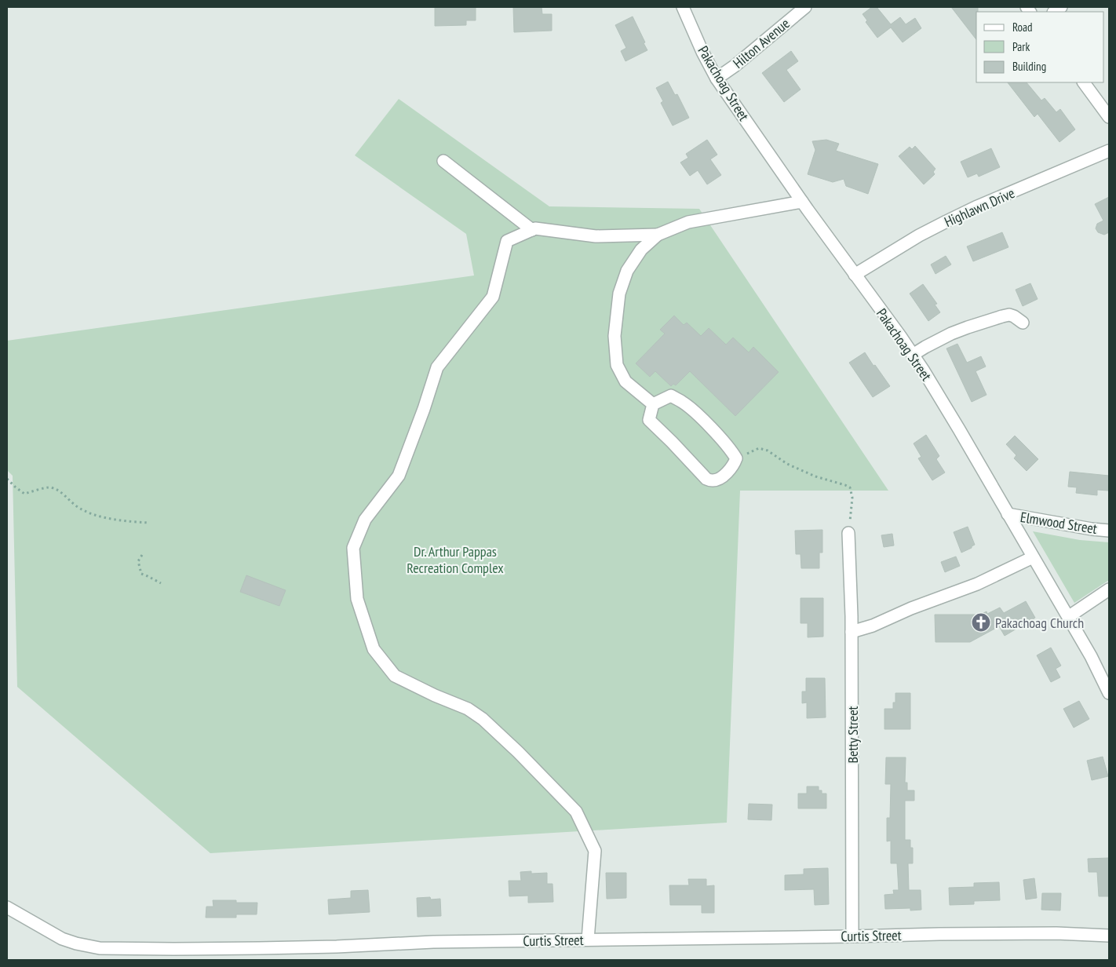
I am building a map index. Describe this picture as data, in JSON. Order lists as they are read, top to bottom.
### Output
{
  "streets": {
    "street": [
      "Hilton Avenue",
      "Pakachoag Street",
      "Highlawn Drive",
      "Elmwood Street",
      "Betty Street",
      "Curtis Street"
    ]
  },
  "crossings": [
    ["Hilton Avenue", "Pakachoag Street"],
    ["Pakachoag Street", "Highlawn Drive"],
    ["Pakachoag Street", "Elmwood Street"],
    ["Betty Street", "Curtis Street"]
  ],
  "parks": ["Dr. Arthur Pappas Recreation Complex"],
  "places": {
    "church": ["Pakachoag Church"]
  },
  "legend": ["Road", "Park", "Building"]
}
